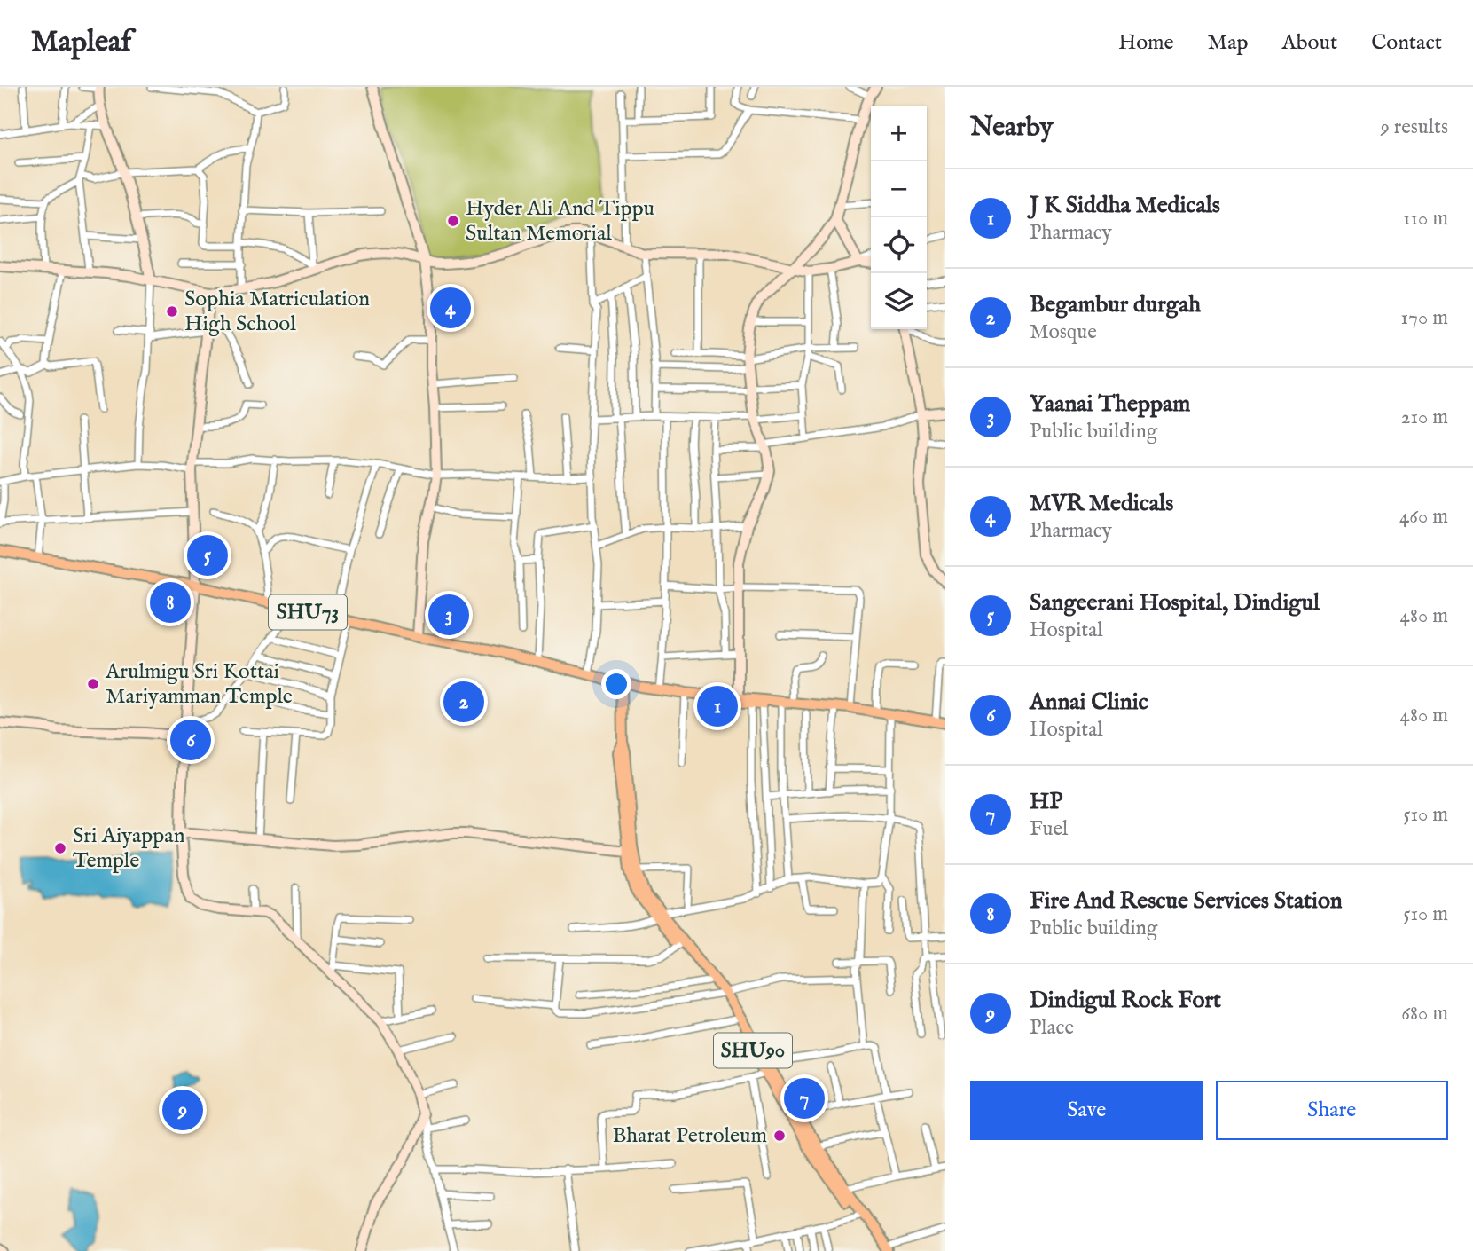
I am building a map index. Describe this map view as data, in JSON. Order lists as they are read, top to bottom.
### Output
{
  "streets": {
    "main road": ["SHU73", "SHU90"]
  },
  "crossings": [
    ["SHU73", "SHU90"]
  ],
  "places": [
    "Hyder Ali And Tippu Sultan Memorial",
    "Sophia Matriculation High School",
    "Arulmigu Sri Kottai Mariyamman Temple",
    "Sri Aiyappan Temple",
    "Bharat Petroleum"
  ],
  "page": {
    "header": "Mapleaf",
    "nav": [
      "Home",
      "Map",
      "About",
      "Contact"
    ],
    "heading": ["Nearby", "9 results"],
    "map_buttons": ["+", "−"],
    "list": [
      {
        "mark": "1",
        "name": "J K Siddha Medicals",
        "note": "Pharmacy",
        "value": "110 m"
      },
      {
        "mark": "2",
        "name": "Begambur durgah",
        "note": "Mosque",
        "value": "170 m"
      },
      {
        "mark": "3",
        "name": "Yaanai Theppam",
        "note": "Public building",
        "value": "210 m"
      },
      {
        "mark": "4",
        "name": "MVR Medicals",
        "note": "Pharmacy",
        "value": "460 m"
      },
      {
        "mark": "5",
        "name": "Sangeerani Hospital, Dindigul",
        "note": "Hospital",
        "value": "480 m"
      },
      {
        "mark": "6",
        "name": "Annai Clinic",
        "note": "Hospital",
        "value": "480 m"
      },
      {
        "mark": "7",
        "name": "HP",
        "note": "Fuel",
        "value": "510 m"
      },
      {
        "mark": "8",
        "name": "Fire And Rescue Services Station",
        "note": "Public building",
        "value": "510 m"
      },
      {
        "mark": "9",
        "name": "Dindigul Rock Fort",
        "note": "Place",
        "value": "680 m"
      }
    ],
    "pins": [
      "4",
      "5",
      "8",
      "3",
      "2",
      "1",
      "6",
      "7",
      "9"
    ],
    "buttons": ["Save", "Share"]
  }
}
